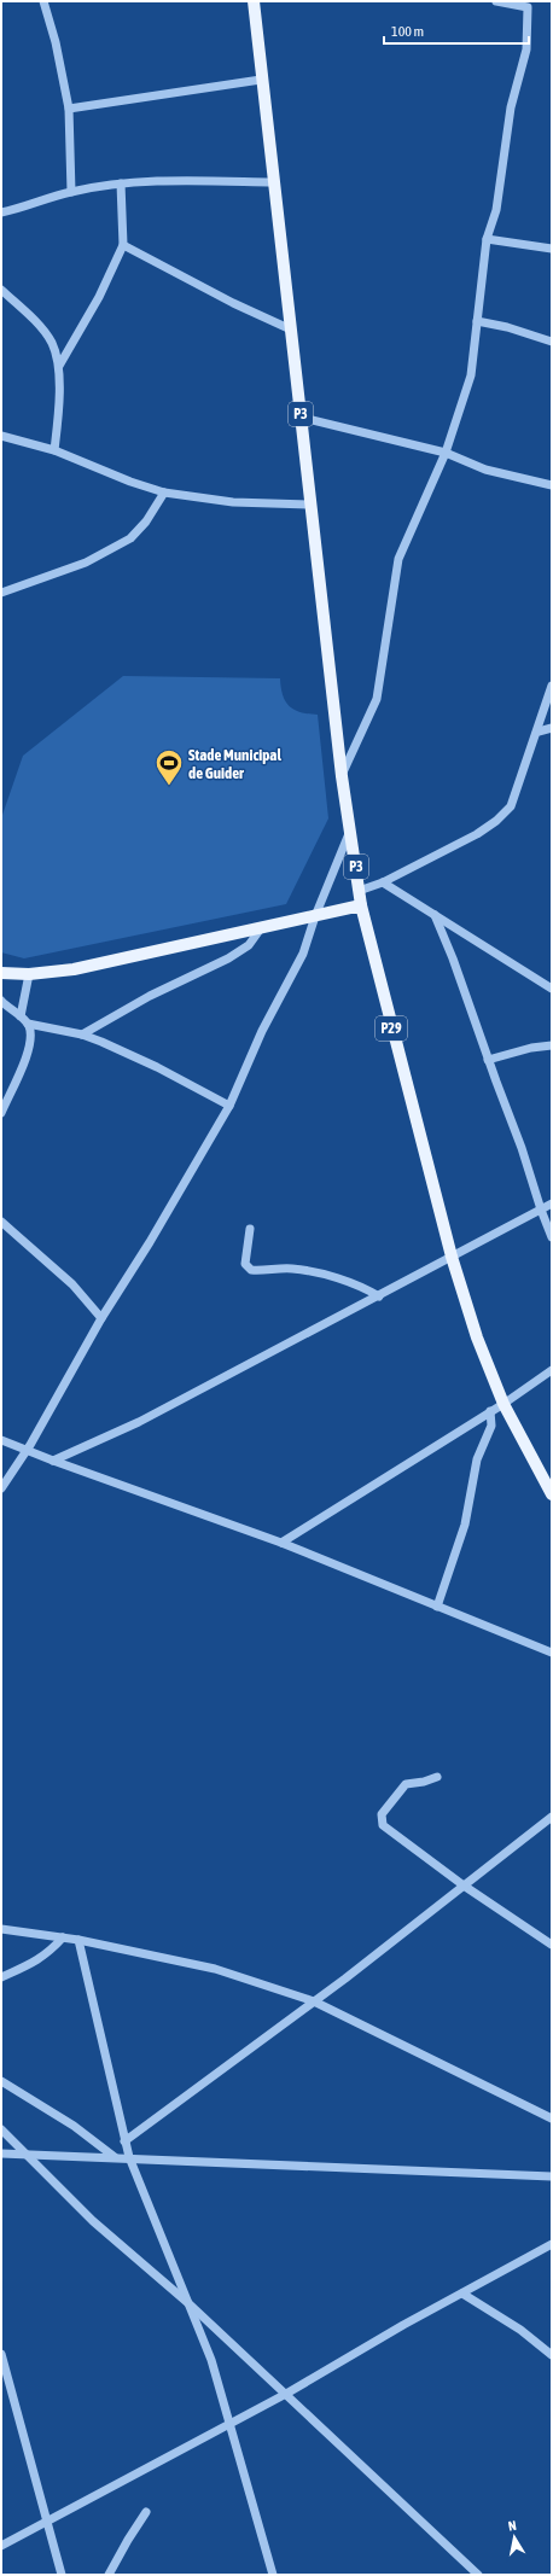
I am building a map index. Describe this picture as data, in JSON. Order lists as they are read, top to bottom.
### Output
{
  "streets": {
    "main road": ["P3", "P29"]
  },
  "crossings": [
    ["P3", "P29"]
  ],
  "places": {
    "sports": ["Stade Municipal de Guider"]
  },
  "scale_bar": "100 m",
  "north": "top"
}
